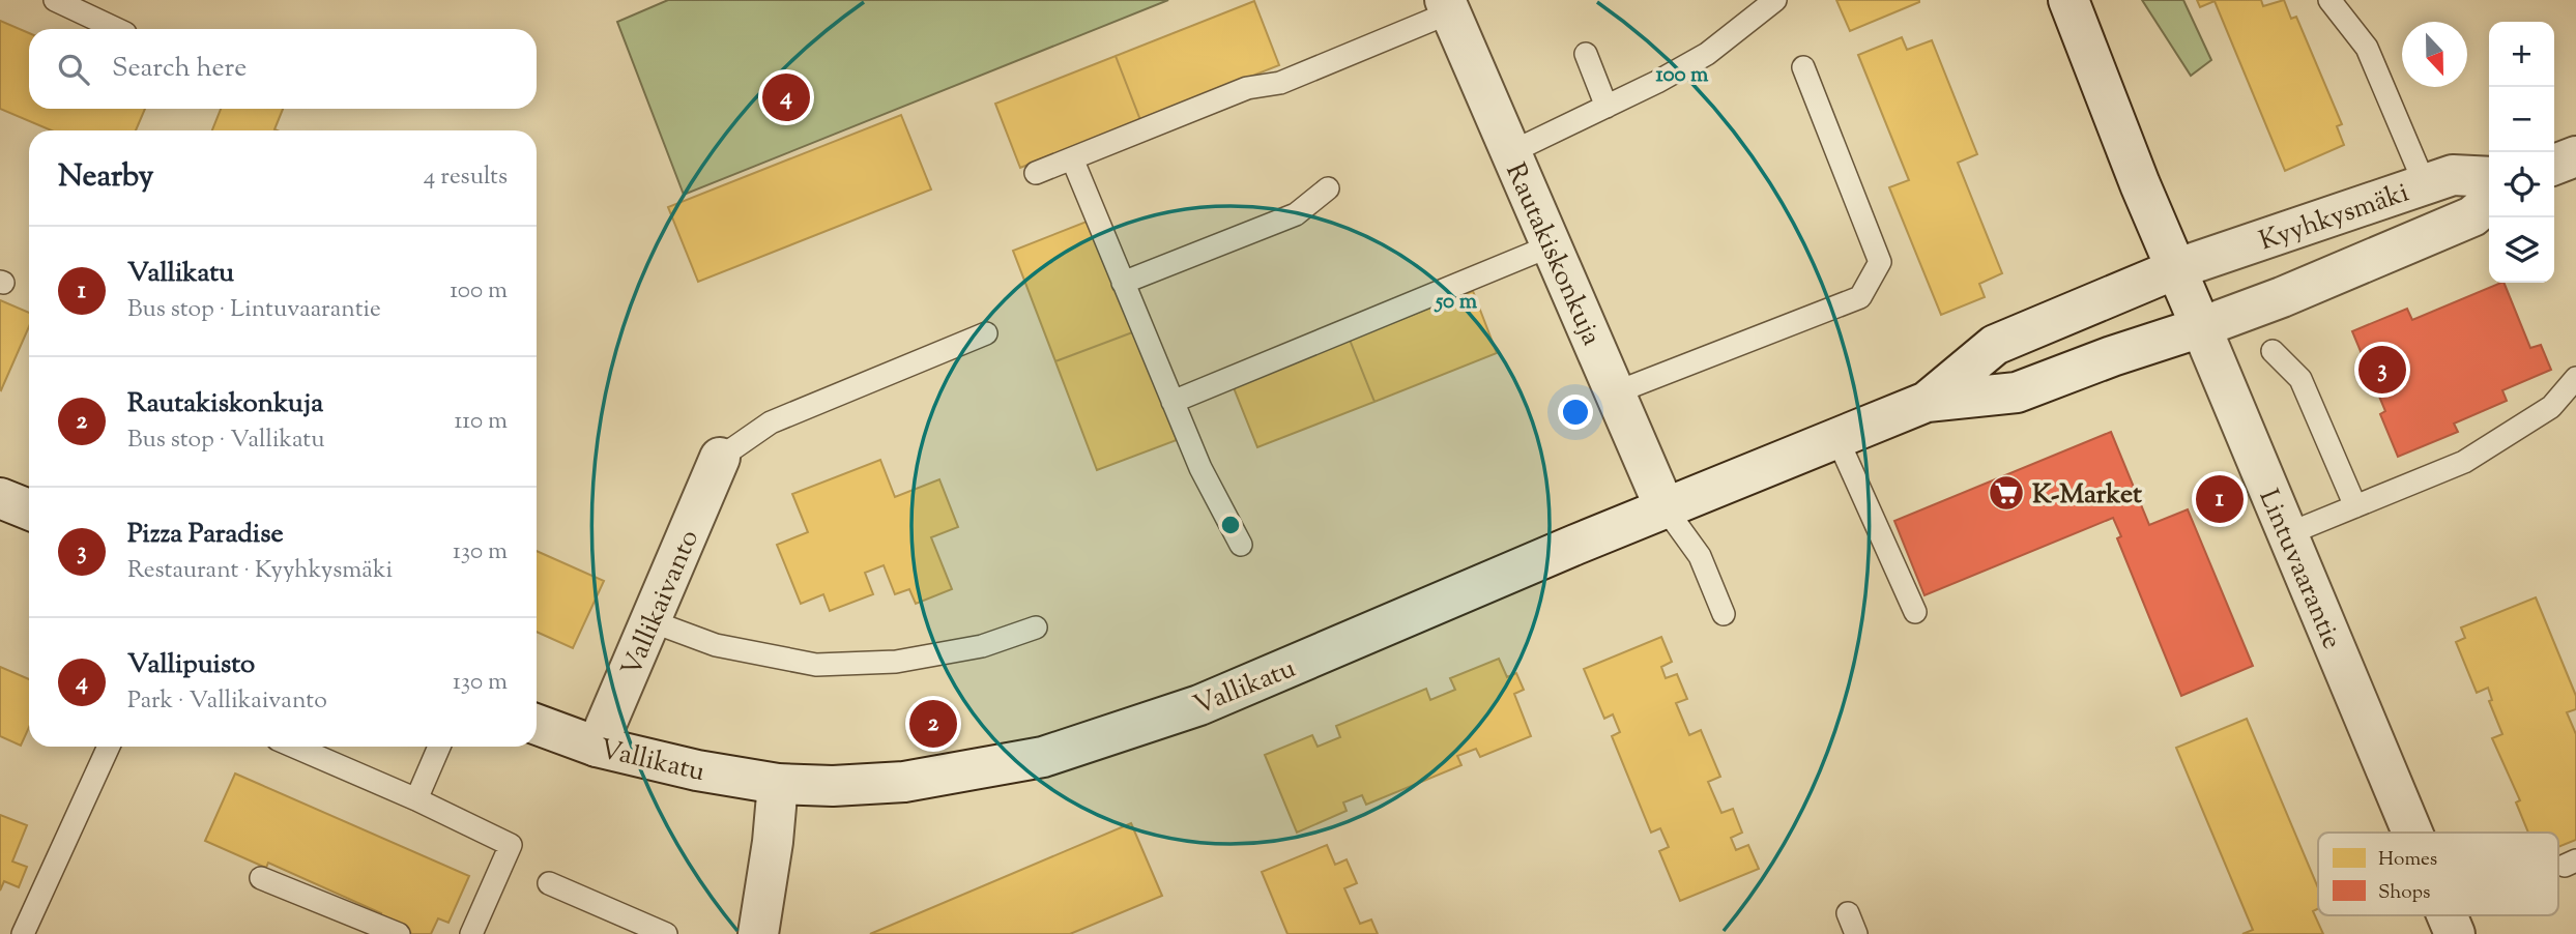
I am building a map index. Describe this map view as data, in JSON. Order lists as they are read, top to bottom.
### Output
{
  "streets": {
    "main road": [
      "Kyyhkysmäki",
      "Rautakiskonkuja",
      "Lintuvaarantie",
      "Vallikaivanto",
      "Vallikatu"
    ]
  },
  "crossings": [
    ["Kyyhkysmäki", "Lintuvaarantie"],
    ["Kyyhkysmäki", "Vallikatu"],
    ["Rautakiskonkuja", "Vallikatu"],
    ["Lintuvaarantie", "Vallikatu"],
    ["Vallikaivanto", "Vallikatu"]
  ],
  "places": {
    "supermarket": ["K-Market"]
  },
  "legend": ["Homes", "Shops"],
  "north": "bottom",
  "page": {
    "map_buttons": ["+", "−"],
    "search": "Search here",
    "pins": [
      "4",
      "3",
      "1",
      "2"
    ],
    "heading": ["Nearby", "4 results"],
    "list": [
      {
        "mark": "1",
        "name": "Vallikatu",
        "note": "Bus stop · Lintuvaarantie",
        "value": "100 m"
      },
      {
        "mark": "2",
        "name": "Rautakiskonkuja",
        "note": "Bus stop · Vallikatu",
        "value": "110 m"
      },
      {
        "mark": "3",
        "name": "Pizza Paradise",
        "note": "Restaurant · Kyyhkysmäki",
        "value": "130 m"
      },
      {
        "mark": "4",
        "name": "Vallipuisto",
        "note": "Park · Vallikaivanto",
        "value": "130 m"
      }
    ]
  },
  "rings": ["100 m", "50 m"]
}
